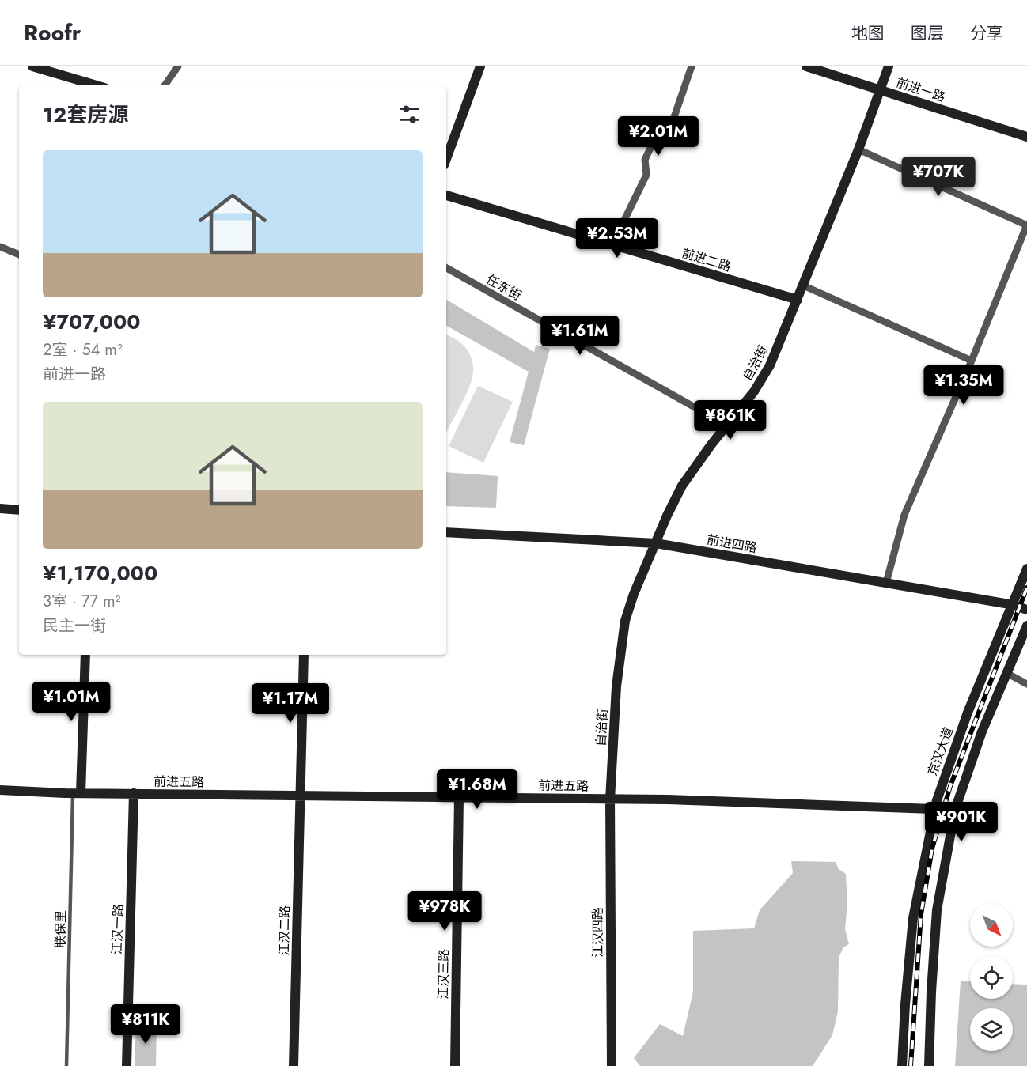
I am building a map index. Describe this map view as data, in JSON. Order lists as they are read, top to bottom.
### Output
{
  "streets": {
    "street": [
      "前进一路",
      "前进二路",
      "任东街",
      "自治街",
      "前进四路",
      "京汉大道",
      "前进五路",
      "江汉一路",
      "江汉二路",
      "江汉四路",
      "江汉三路"
    ],
    "lane": ["联保里"]
  },
  "crossings": [
    ["前进一路", "自治街"],
    ["前进二路", "自治街"],
    ["任东街", "自治街"],
    ["自治街", "前进四路"],
    ["自治街", "前进五路"],
    ["自治街", "江汉四路"],
    ["前进四路", "京汉大道"],
    ["京汉大道", "前进五路"],
    ["前进五路", "联保里"],
    ["前进五路", "江汉一路"],
    ["前进五路", "江汉二路"],
    ["前进五路", "江汉四路"],
    ["前进五路", "江汉三路"]
  ],
  "north": "bottom right",
  "page": {
    "header": "Roofr",
    "nav": ["地图", "图层", "分享"],
    "heading": "12套房源",
    "price": [
      "¥2.01M",
      "¥707K",
      "¥2.53M",
      "¥1.61M",
      "¥1.35M",
      "¥861K",
      "¥1.01M",
      "¥1.17M",
      "¥1.68M",
      "¥901K",
      "¥978K",
      "¥811K"
    ],
    "list": [
      {
        "name": "¥707,000",
        "note": "2室 · 54 m² · 前进一路"
      },
      {
        "name": "¥1,170,000",
        "note": "3室 · 77 m² · 民主一街"
      }
    ]
  }
}
